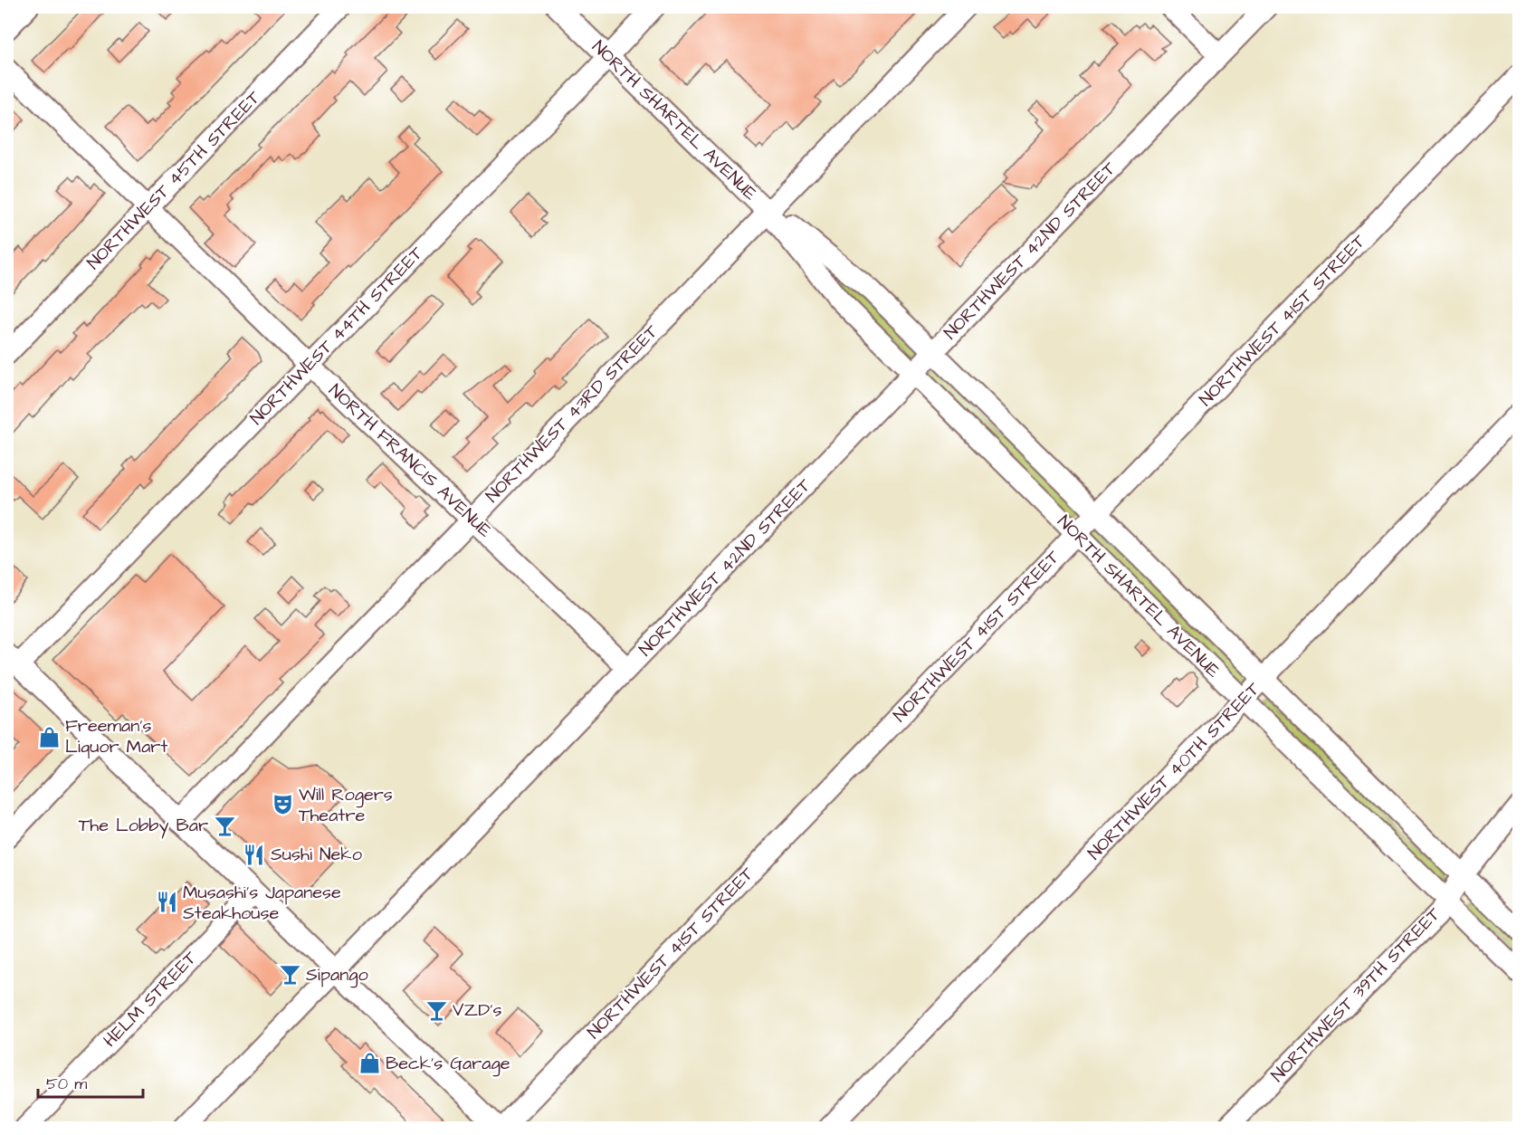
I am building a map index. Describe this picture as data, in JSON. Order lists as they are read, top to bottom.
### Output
{
  "streets": {
    "street": [
      "NORTH SHARTEL AVENUE",
      "NORTHWEST 45TH STREET",
      "NORTHWEST 42ND STREET",
      "NORTHWEST 41ST STREET",
      "NORTHWEST 44TH STREET",
      "NORTHWEST 43RD STREET",
      "NORTH FRANCIS AVENUE",
      "NORTHWEST 40TH STREET",
      "NORTHWEST 39TH STREET",
      "HELM STREET"
    ]
  },
  "crossings": [
    ["NORTH SHARTEL AVENUE", "NORTHWEST 42ND STREET"],
    ["NORTH SHARTEL AVENUE", "NORTHWEST 41ST STREET"],
    ["NORTH SHARTEL AVENUE", "NORTHWEST 44TH STREET"],
    ["NORTH SHARTEL AVENUE", "NORTHWEST 43RD STREET"],
    ["NORTH SHARTEL AVENUE", "NORTHWEST 40TH STREET"],
    ["NORTH SHARTEL AVENUE", "NORTHWEST 39TH STREET"],
    ["NORTHWEST 45TH STREET", "NORTH FRANCIS AVENUE"],
    ["NORTHWEST 42ND STREET", "NORTH FRANCIS AVENUE"],
    ["NORTHWEST 44TH STREET", "NORTH FRANCIS AVENUE"],
    ["NORTHWEST 43RD STREET", "NORTH FRANCIS AVENUE"]
  ],
  "places": {
    "shop": ["Freeman's Liquor Mart", "Beck's Garage"],
    "theatre": ["Will Rogers Theatre"],
    "bar": ["The Lobby Bar", "Sipango", "VZD's"],
    "restaurant": ["Sushi Neko", "Musashi's Japanese Steakhouse"]
  },
  "scale_bar": "50 m"
}
